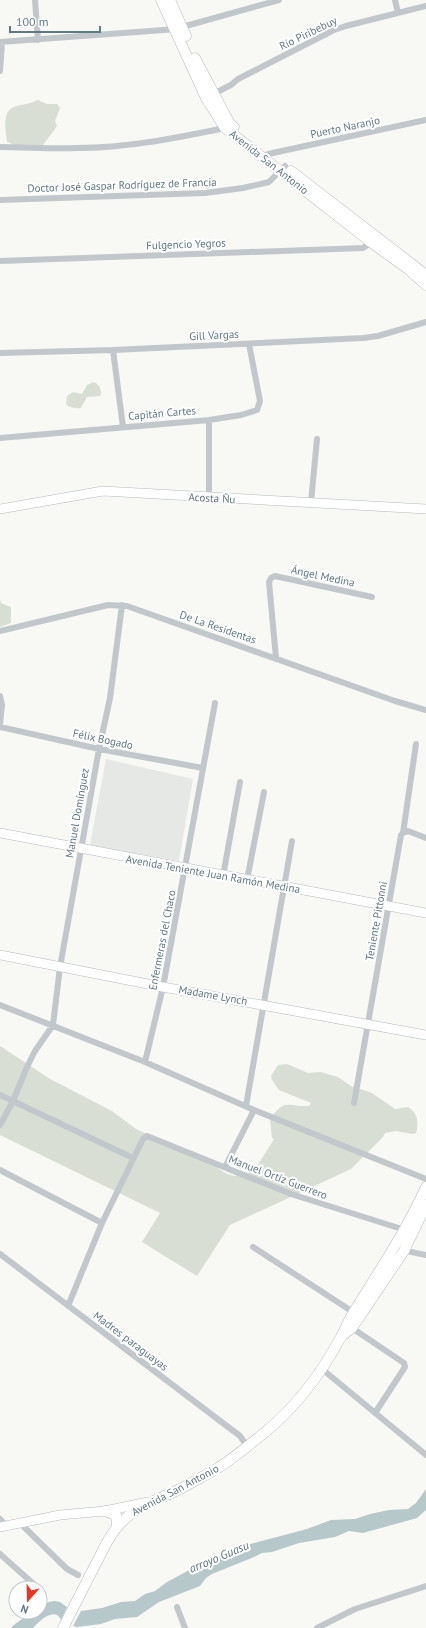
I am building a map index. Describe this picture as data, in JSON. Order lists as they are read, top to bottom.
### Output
{
  "streets": {
    "main road": ["Avenida San Antonio"],
    "street": [
      "Río Piribebuy",
      "Puerto Naranjo",
      "Doctor José Gaspar Rodríguez de Francia",
      "Fulgencio Yegros",
      "Gill Vargas",
      "Capitán Cartes",
      "Acosta Ñu",
      "Ángel Medina",
      "De La Residentas",
      "Félix Bogado",
      "Manuel Domínguez",
      "Avenida Teniente Juan Ramón Medina",
      "Teniente Pittonni",
      "Enfermeras del Chaco",
      "Madame Lynch",
      "Manuel Ortíz Guerrero",
      "Madres paraguayas"
    ]
  },
  "crossings": [
    ["Río Piribebuy", "Avenida San Antonio"],
    ["Puerto Naranjo", "Avenida San Antonio"],
    ["Avenida San Antonio", "Doctor José Gaspar Rodríguez de Francia"],
    ["Avenida San Antonio", "Fulgencio Yegros"],
    ["Avenida San Antonio", "Manuel Ortíz Guerrero"],
    ["Avenida San Antonio", "Madres paraguayas"],
    ["Gill Vargas", "Capitán Cartes"],
    ["Ángel Medina", "De La Residentas"],
    ["De La Residentas", "Manuel Domínguez"],
    ["Félix Bogado", "Manuel Domínguez"],
    ["Félix Bogado", "Enfermeras del Chaco"],
    ["Manuel Domínguez", "Avenida Teniente Juan Ramón Medina"],
    ["Manuel Domínguez", "Madame Lynch"],
    ["Avenida Teniente Juan Ramón Medina", "Teniente Pittonni"],
    ["Avenida Teniente Juan Ramón Medina", "Enfermeras del Chaco"],
    ["Teniente Pittonni", "Madame Lynch"],
    ["Enfermeras del Chaco", "Madame Lynch"]
  ],
  "water": ["arroyo Guasu"],
  "scale_bar": "100 m",
  "north": "bottom"
}
